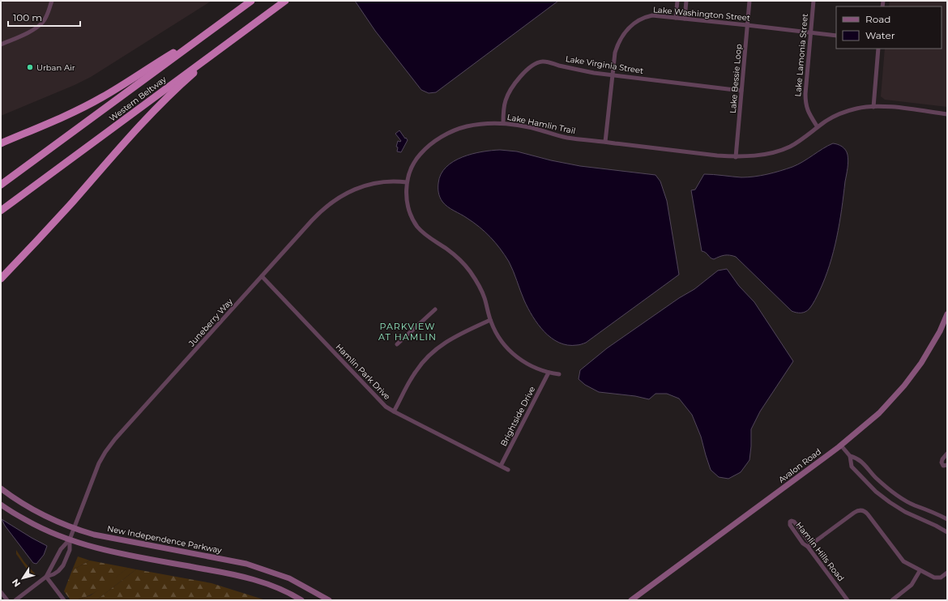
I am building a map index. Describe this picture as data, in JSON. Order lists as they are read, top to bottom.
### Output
{
  "streets": {
    "highway": ["Western Beltway"],
    "main road": ["Avalon Road", "New Independence Parkway"],
    "street": [
      "Lake Washington Street",
      "Lake Lamonia Street",
      "Lake Virginia Street",
      "Lake Bessie Loop",
      "Lake Hamlin Trail",
      "Juneberry Way",
      "Hamlin Park Drive",
      "Brightside Drive",
      "Hamlin Hills Road"
    ]
  },
  "crossings": [
    ["Lake Washington Street", "Lake Lamonia Street"],
    ["Lake Washington Street", "Lake Virginia Street"],
    ["Lake Washington Street", "Lake Bessie Loop"],
    ["Lake Washington Street", "Lake Hamlin Trail"],
    ["Lake Lamonia Street", "Lake Hamlin Trail"],
    ["Lake Virginia Street", "Lake Bessie Loop"],
    ["Lake Virginia Street", "Lake Hamlin Trail"],
    ["Lake Bessie Loop", "Lake Hamlin Trail"],
    ["Lake Hamlin Trail", "Juneberry Way"],
    ["Lake Hamlin Trail", "Brightside Drive"],
    ["Juneberry Way", "Hamlin Park Drive"],
    ["Juneberry Way", "New Independence Parkway"],
    ["Hamlin Park Drive", "Brightside Drive"]
  ],
  "districts": ["PARKVIEW AT HAMLIN"],
  "places": ["Urban Air"],
  "legend": ["Road", "Water"],
  "scale_bar": "100 m",
  "north": "bottom left"
}
